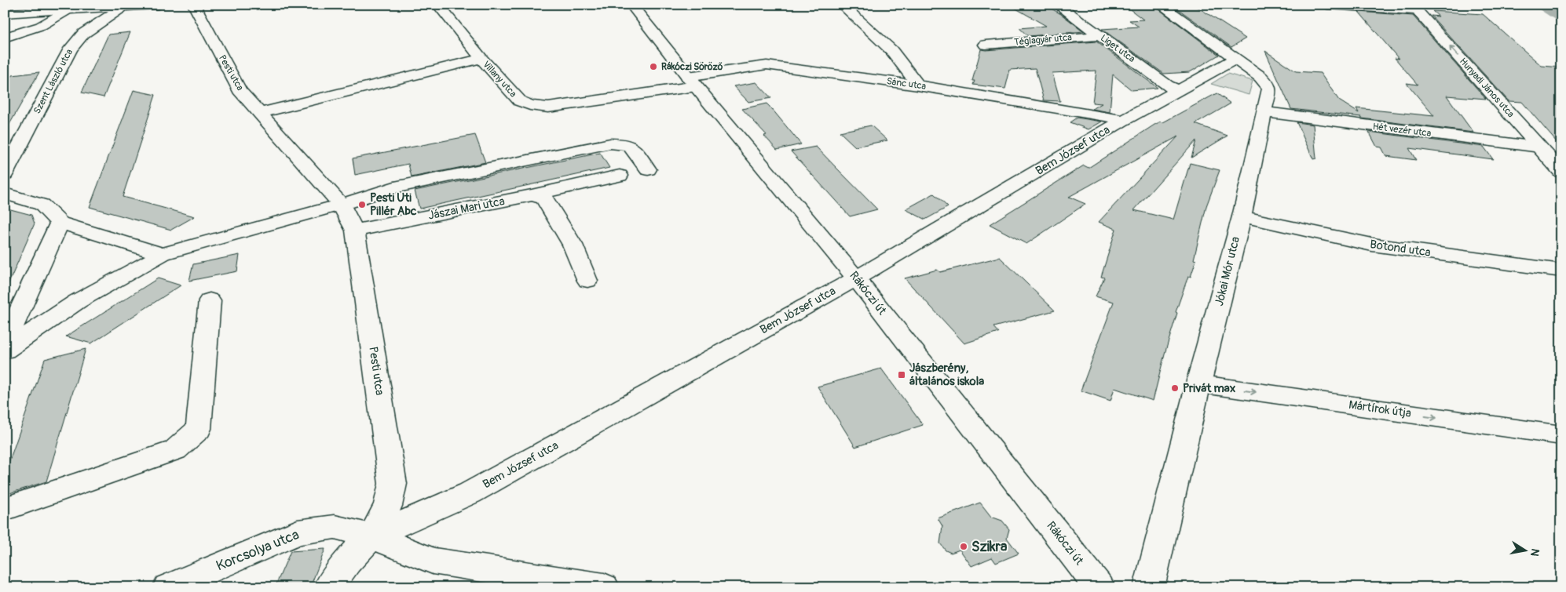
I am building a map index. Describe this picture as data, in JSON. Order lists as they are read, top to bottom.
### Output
{
  "streets": {
    "street": [
      "Téglagyár utca",
      "Liget utca",
      "Pesti utca",
      "Villany utca",
      "Szent László utca",
      "Sánc utca",
      "Hunyadi János utca",
      "Hét vezér utca",
      "Bem József utca",
      "Jászai Mari utca",
      "Botond utca",
      "Jókai Mór utca",
      "Rákóczi út",
      "Mártírok útja",
      "Korcsolya utca"
    ]
  },
  "crossings": [
    ["Téglagyár utca", "Liget utca"],
    ["Liget utca", "Bem József utca"],
    ["Pesti utca", "Villany utca"],
    ["Pesti utca", "Bem József utca"],
    ["Pesti utca", "Jászai Mari utca"],
    ["Pesti utca", "Korcsolya utca"],
    ["Villany utca", "Sánc utca"],
    ["Villany utca", "Rákóczi út"],
    ["Sánc utca", "Bem József utca"],
    ["Sánc utca", "Rákóczi út"],
    ["Hunyadi János utca", "Hét vezér utca"],
    ["Hét vezér utca", "Jókai Mór utca"],
    ["Bem József utca", "Jókai Mór utca"],
    ["Bem József utca", "Rákóczi út"],
    ["Bem József utca", "Korcsolya utca"],
    ["Botond utca", "Jókai Mór utca"],
    ["Jókai Mór utca", "Mártírok útja"]
  ],
  "one_way": ["Hunyadi János utca", "Mártírok útja"],
  "places": {
    "other": [
      "Rákóczi Söröző",
      "Pesti Uti Pillér Abc",
      "Privát max",
      "Szikra"
    ],
    "transit": ["Jászberény, általános iskola"]
  },
  "north": "right"
}
